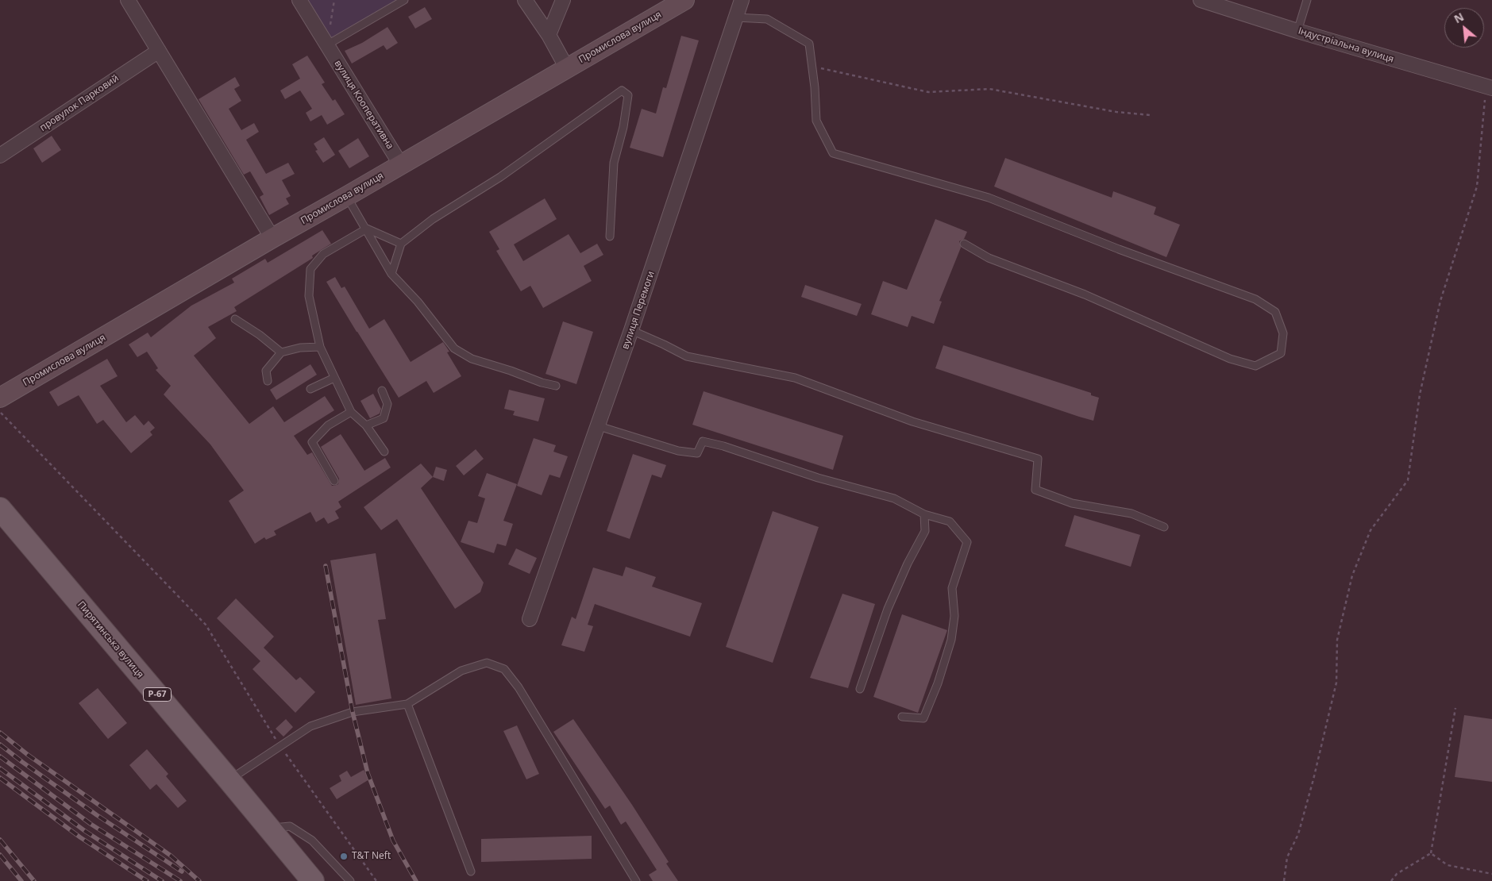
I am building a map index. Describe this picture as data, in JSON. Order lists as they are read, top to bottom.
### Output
{
  "streets": {
    "main road": ["Пирятинська вулиця", "Р-67"],
    "street": [
      "Промислова вулиця",
      "Індустріальна вулиця",
      "провулок Парковий",
      "вулиця Кооперативна",
      "вулиця Перемоги"
    ]
  },
  "crossings": [
    ["Промислова вулиця", "вулиця Кооперативна"]
  ],
  "places": ["T&T Neft"],
  "north": "top left"
}
